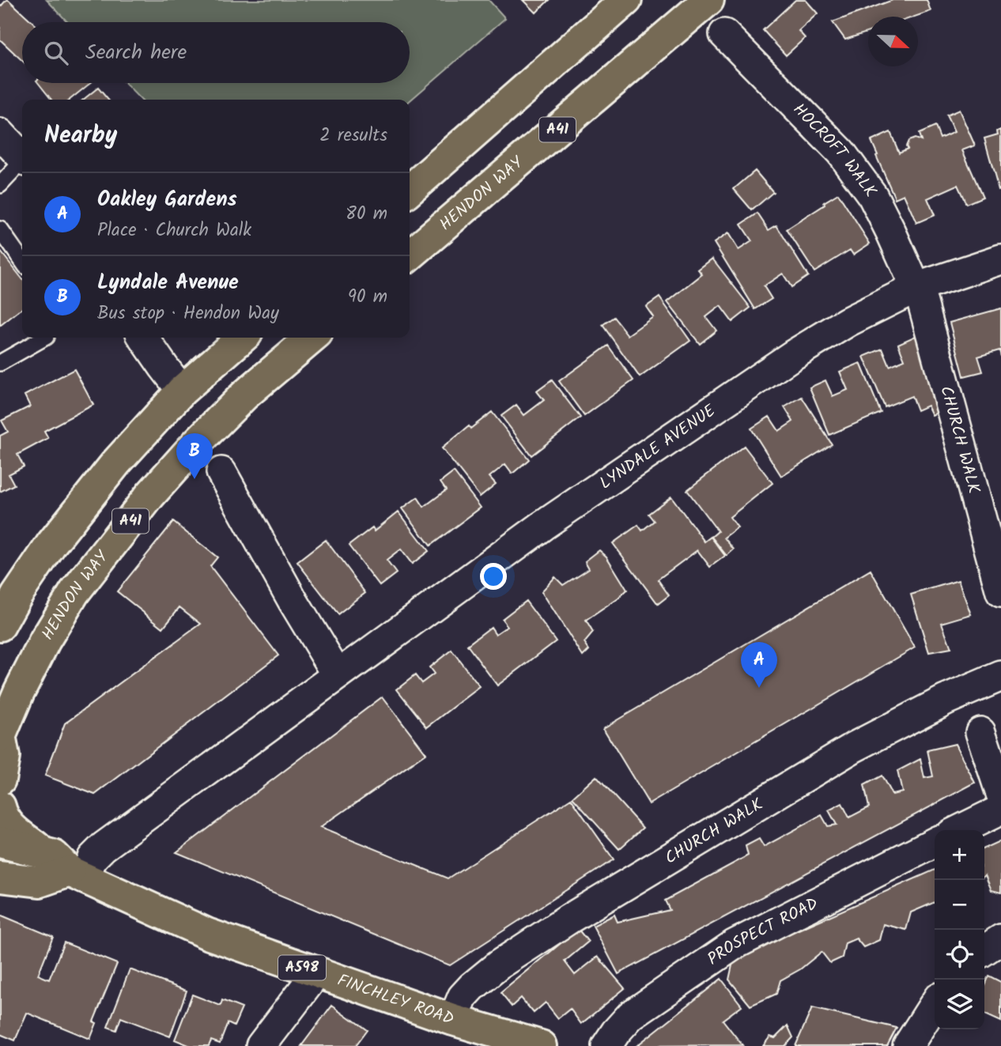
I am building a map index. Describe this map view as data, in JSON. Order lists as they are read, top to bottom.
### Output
{
  "streets": {
    "main road": [
      "A41",
      "HENDON WAY",
      "A598",
      "FINCHLEY ROAD"
    ],
    "street": [
      "HOCROFT WALK",
      "CHURCH WALK",
      "LYNDALE AVENUE",
      "PROSPECT ROAD"
    ]
  },
  "crossings": [
    ["A41", "HENDON WAY"],
    ["HOCROFT WALK", "CHURCH WALK"],
    ["HOCROFT WALK", "LYNDALE AVENUE"],
    ["CHURCH WALK", "LYNDALE AVENUE"],
    ["CHURCH WALK", "FINCHLEY ROAD"],
    ["LYNDALE AVENUE", "FINCHLEY ROAD"]
  ],
  "north": "right",
  "page": {
    "search": "Search here",
    "heading": ["Nearby", "2 results"],
    "list": [
      {
        "mark": "A",
        "name": "Oakley Gardens",
        "note": "Place · Church Walk",
        "value": "80 m"
      },
      {
        "mark": "B",
        "name": "Lyndale Avenue",
        "note": "Bus stop · Hendon Way",
        "value": "90 m"
      }
    ],
    "pins": ["B", "A"],
    "map_buttons": ["+", "−"]
  }
}
